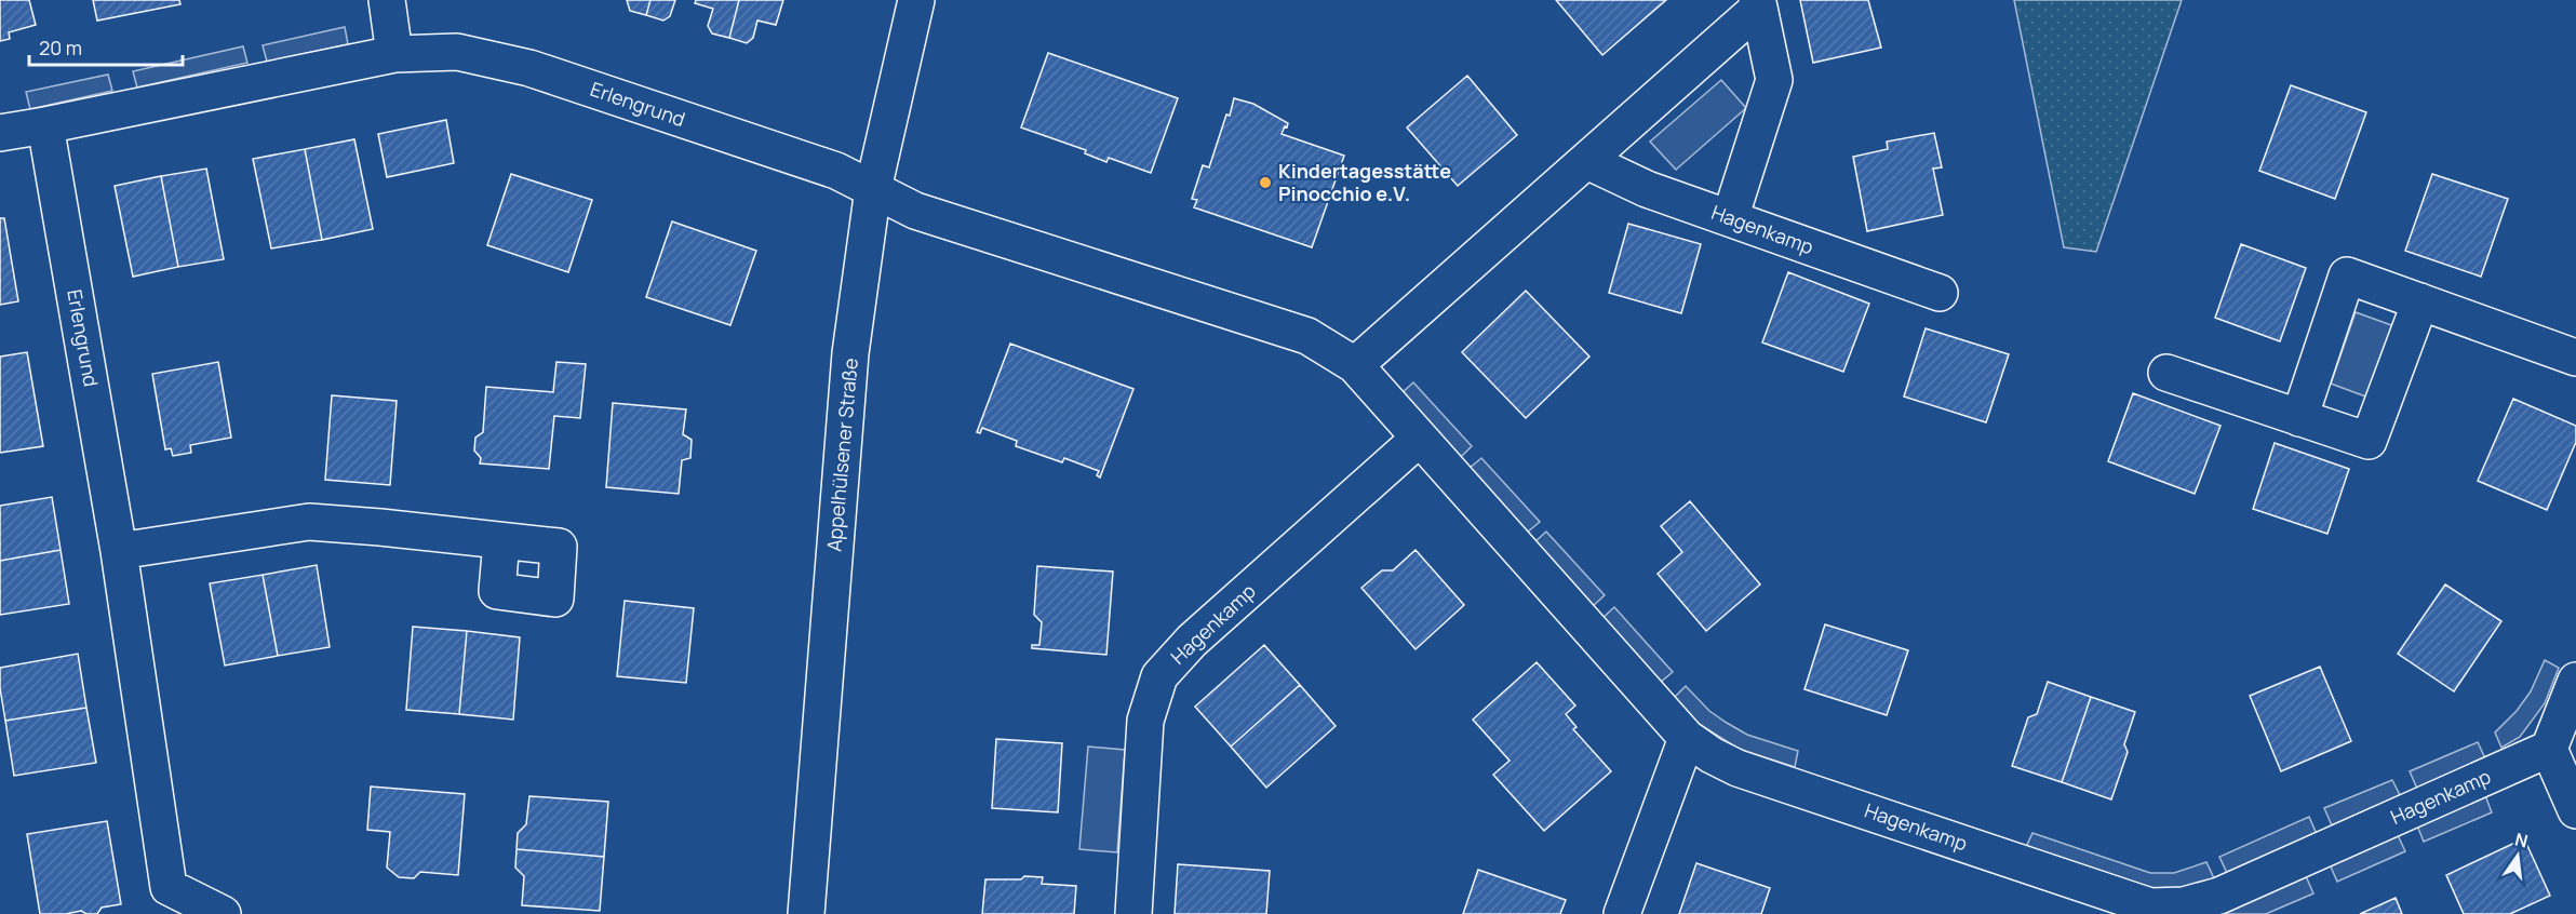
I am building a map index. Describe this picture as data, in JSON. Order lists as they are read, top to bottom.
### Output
{
  "streets": {
    "street": ["Erlengrund", "Hagenkamp", "Appelhülsener Straße"]
  },
  "crossings": [
    ["Erlengrund", "Hagenkamp"],
    ["Erlengrund", "Appelhülsener Straße"],
    ["Hagenkamp", "Appelhülsener Straße"]
  ],
  "places": ["Kindertagesstätte Pinocchio e.V."],
  "scale_bar": "20 m",
  "north": "top"
}
